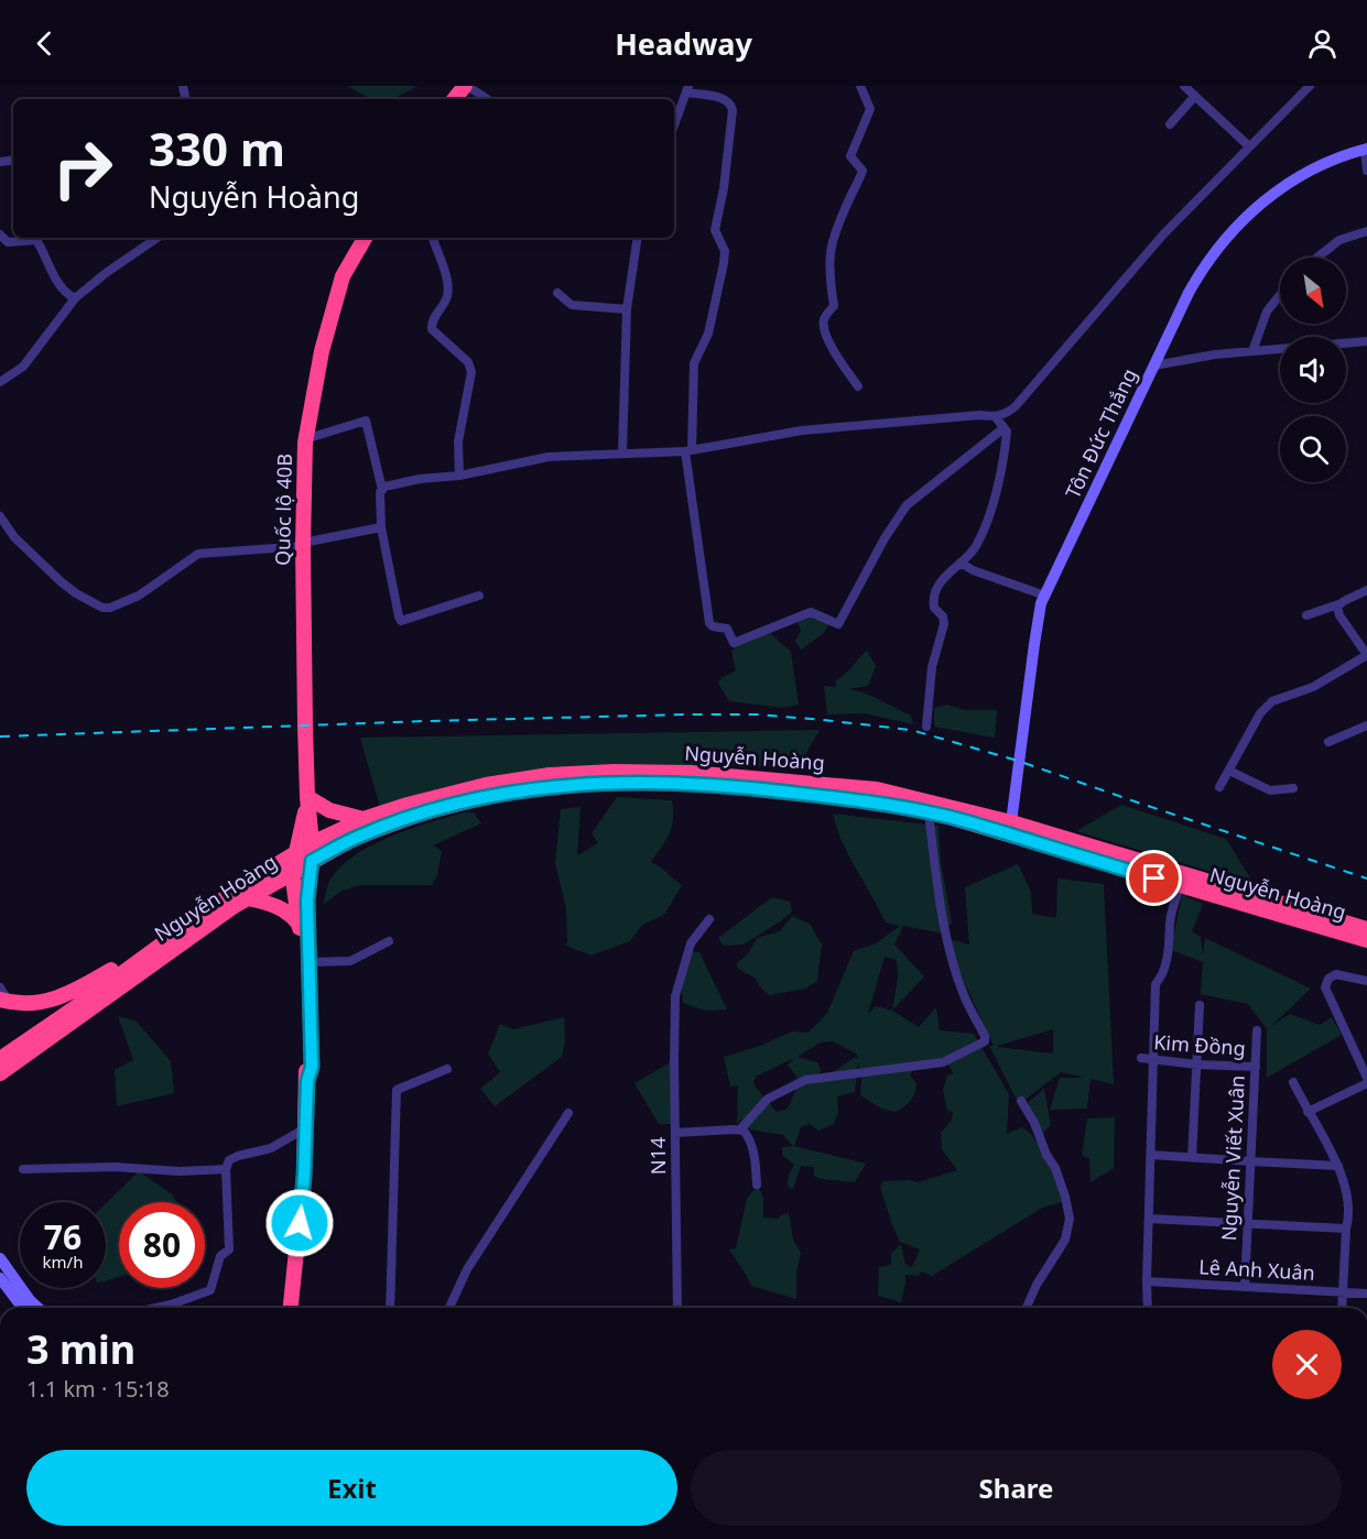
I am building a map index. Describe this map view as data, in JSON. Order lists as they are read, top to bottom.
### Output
{
  "streets": {
    "highway": ["Quốc lộ 40B", "Nguyễn Hoàng"],
    "street": [
      "Tôn Đức Thắng",
      "Kim Đồng",
      "N14",
      "Nguyễn Viết Xuân",
      "Lê Anh Xuân"
    ]
  },
  "crossings": [
    ["Tôn Đức Thắng", "Nguyễn Hoàng"],
    ["Quốc lộ 40B", "Nguyễn Hoàng"],
    ["Kim Đồng", "Nguyễn Viết Xuân"],
    ["Nguyễn Viết Xuân", "Lê Anh Xuân"]
  ],
  "north": "bottom right",
  "page": {
    "header": "Headway",
    "turn": ["330 m", "Nguyễn Hoàng"],
    "speed": "76 km/h",
    "limit": "80",
    "heading": ["3 min", "1.1 km · 15:18"],
    "buttons": ["Exit", "Share"]
  }
}
